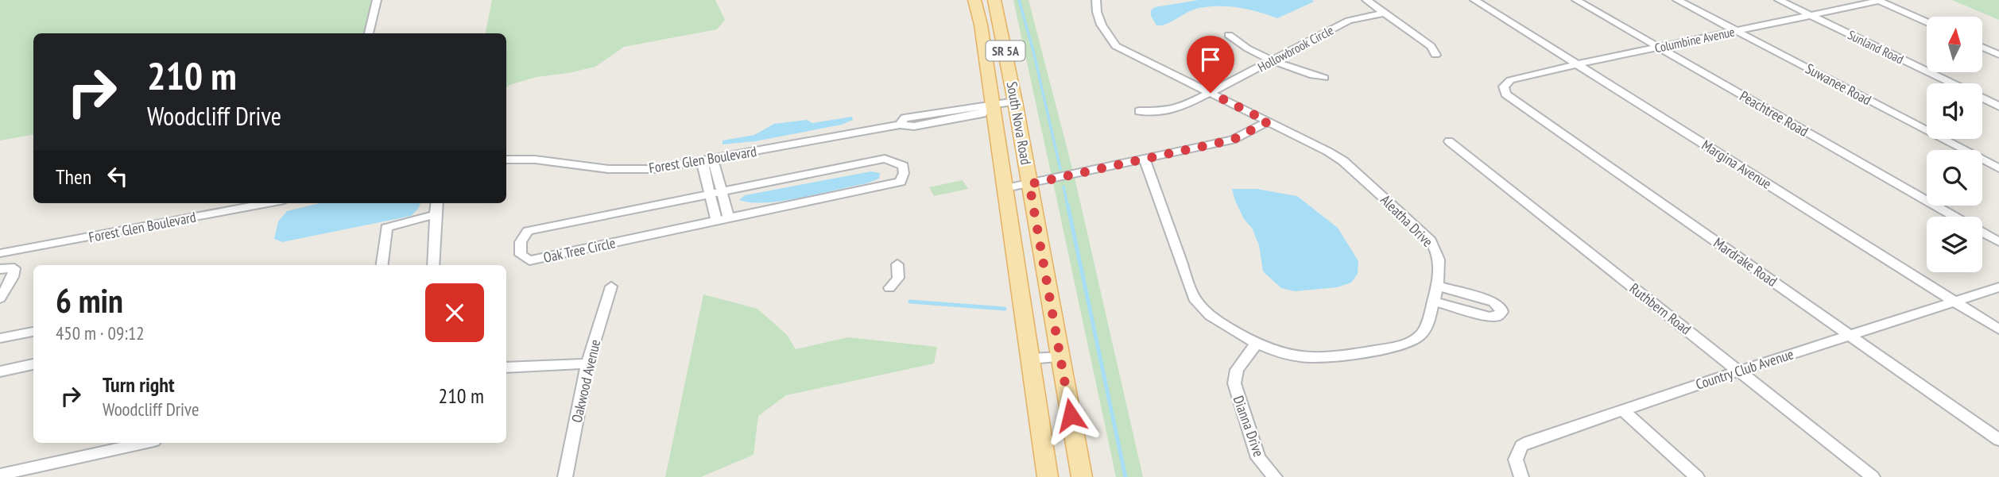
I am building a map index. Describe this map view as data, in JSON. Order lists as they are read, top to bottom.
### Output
{
  "streets": {
    "main road": ["SR 5A", "South Nova Road"],
    "street": [
      "Columbine Avenue",
      "Sunland Road",
      "Hollowbrook Circle",
      "Suwanee Road",
      "Peachtree Road",
      "Forest Glen Boulevard",
      "Margina Avenue",
      "Aleatha Drive",
      "Oak Tree Circle",
      "Mardrake Road",
      "Ruthbern Road",
      "Country Club Avenue",
      "Oakwood Avenue",
      "Dianna Drive"
    ]
  },
  "crossings": [
    ["Columbine Avenue", "Sunland Road"],
    ["Columbine Avenue", "Suwanee Road"],
    ["Columbine Avenue", "Peachtree Road"],
    ["Columbine Avenue", "Margina Avenue"],
    ["Columbine Avenue", "Mardrake Road"],
    ["Hollowbrook Circle", "Aleatha Drive"],
    ["South Nova Road", "Forest Glen Boulevard"],
    ["Margina Avenue", "Country Club Avenue"],
    ["Aleatha Drive", "Dianna Drive"],
    ["Mardrake Road", "Country Club Avenue"],
    ["Ruthbern Road", "Country Club Avenue"]
  ],
  "north": "top",
  "page": {
    "turn": ["210 m", "Woodcliff Drive"],
    "then": "Then",
    "heading": ["6 min", "450 m · 09:12"],
    "list": [
      {
        "name": "Turn right",
        "note": "Woodcliff Drive",
        "value": "210 m"
      }
    ]
  }
}
